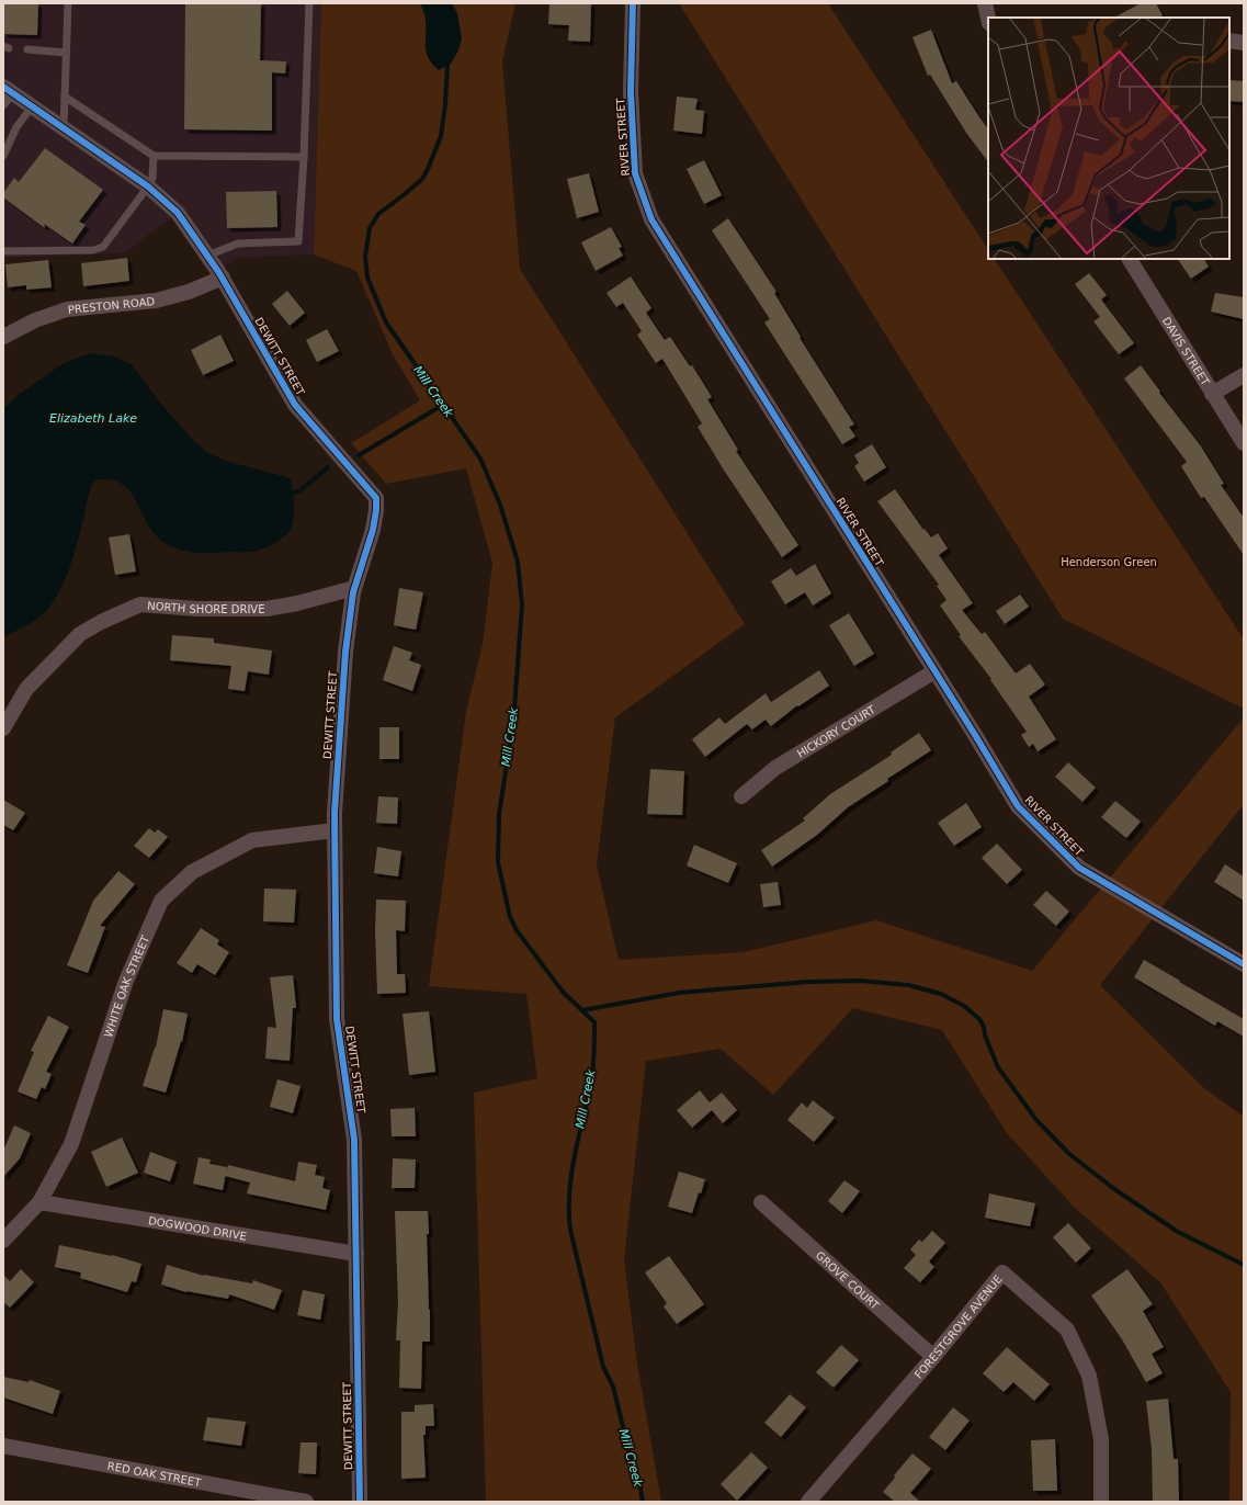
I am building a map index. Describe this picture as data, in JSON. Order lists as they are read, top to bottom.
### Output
{
  "streets": {
    "street": [
      "RIVER STREET",
      "PRESTON ROAD",
      "DAVIS STREET",
      "DEWITT STREET",
      "NORTH SHORE DRIVE",
      "HICKORY COURT",
      "WHITE OAK STREET",
      "DOGWOOD DRIVE",
      "GROVE COURT",
      "FORESTGROVE AVENUE",
      "RED OAK STREET"
    ]
  },
  "crossings": [
    ["RIVER STREET", "HICKORY COURT"],
    ["PRESTON ROAD", "DEWITT STREET"],
    ["DEWITT STREET", "NORTH SHORE DRIVE"],
    ["DEWITT STREET", "WHITE OAK STREET"],
    ["DEWITT STREET", "DOGWOOD DRIVE"],
    ["WHITE OAK STREET", "DOGWOOD DRIVE"],
    ["GROVE COURT", "FORESTGROVE AVENUE"]
  ],
  "water": ["Mill Creek", "Elizabeth Lake"],
  "parks": ["Henderson Green"]
}
